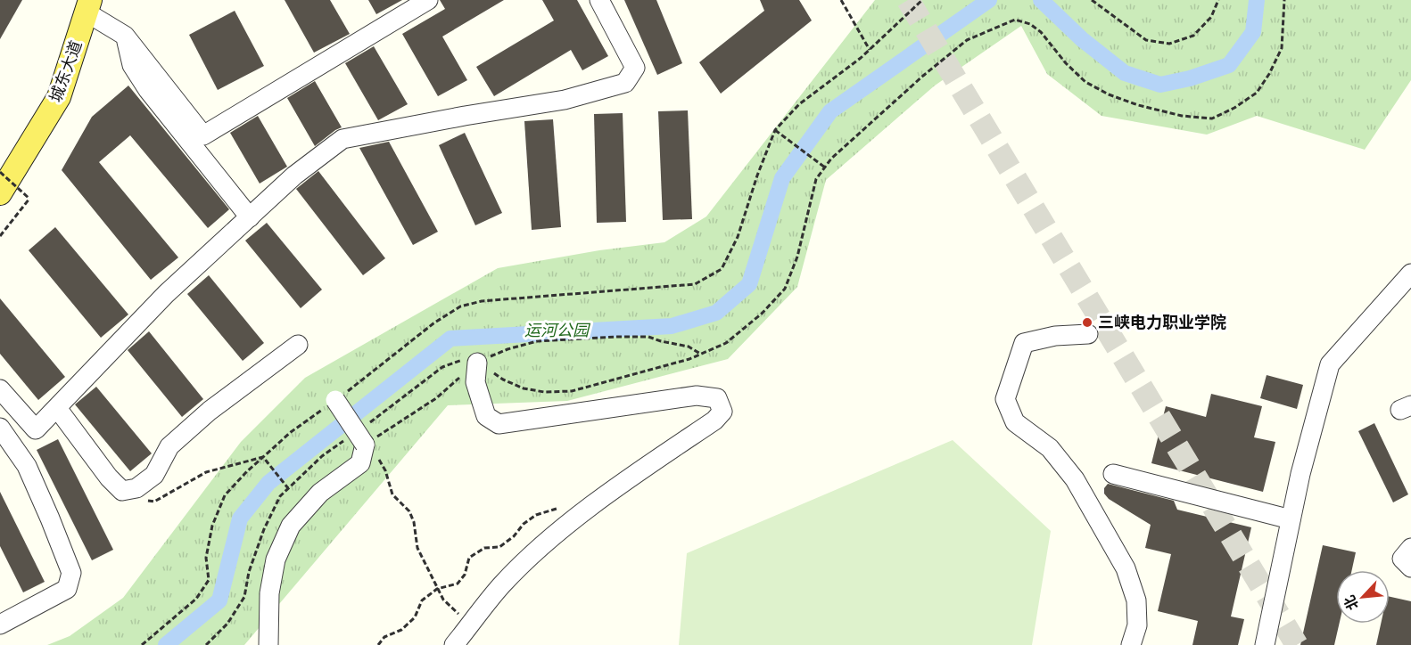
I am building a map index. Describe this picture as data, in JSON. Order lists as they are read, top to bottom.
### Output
{
  "streets": {
    "main road": ["城东大道"]
  },
  "parks": ["运河公园"],
  "places": ["三峡电力职业学院"],
  "north": "bottom left"
}
